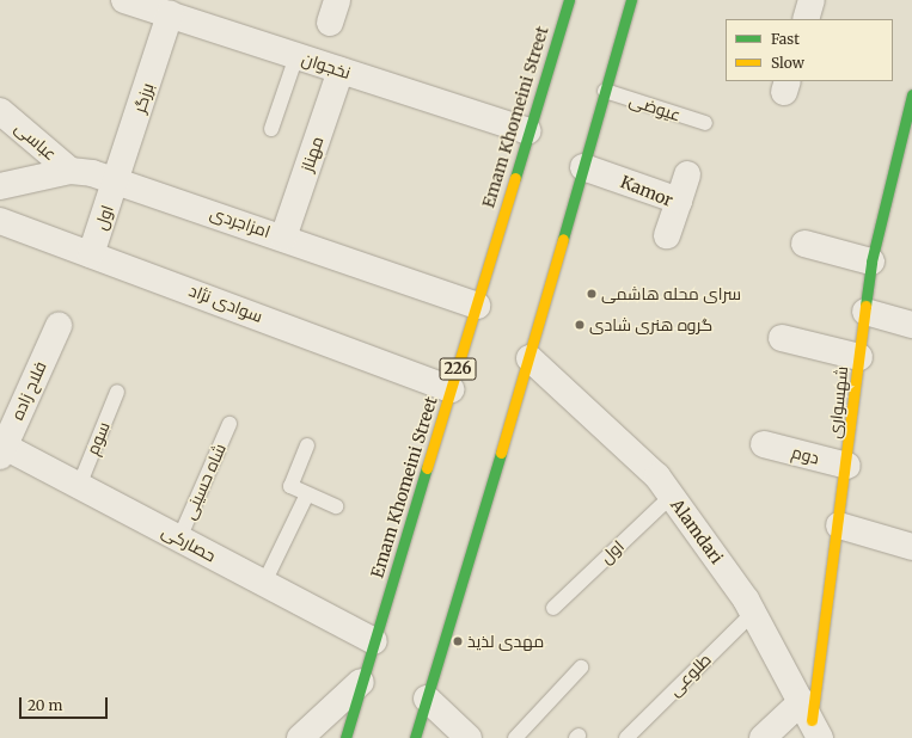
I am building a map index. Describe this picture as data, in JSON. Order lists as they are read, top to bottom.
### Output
{
  "streets": {
    "main road": ["Emam Khomeini Street", "226", "شهسواری"],
    "street": [
      "نخجوان",
      "برزگر",
      "عباسی",
      "مهناز",
      "Kamor",
      "اول",
      "امزاجردی",
      "سوادی نژاد",
      "فلاح زاده",
      "دوم",
      "Alamdari",
      "حصارکی"
    ],
    "lane": [
      "عیوضی",
      "سوم",
      "شاه حسینی",
      "طلوعی"
    ]
  },
  "crossings": [
    ["نخجوان", "برزگر"],
    ["نخجوان", "Emam Khomeini Street"],
    ["نخجوان", "مهناز"],
    ["برزگر", "اول"],
    ["برزگر", "امزاجردی"],
    ["Emam Khomeini Street", "امزاجردی"],
    ["Emam Khomeini Street", "سوادی نژاد"],
    ["Emam Khomeini Street", "حصارکی"],
    ["عباسی", "امزاجردی"],
    ["مهناز", "امزاجردی"],
    ["اول", "امزاجردی"],
    ["اول", "سوادی نژاد"],
    ["اول", "Alamdari"],
    ["فلاح زاده", "حصارکی"],
    ["شهسواری", "دوم"],
    ["شهسواری", "Alamdari"],
    ["سوم", "حصارکی"],
    ["شاه حسینی", "حصارکی"],
    ["Alamdari", "طلوعی"]
  ],
  "places": ["سرای محله هاشمی", "گروه هنری شادی", "مهدی لذیذ"],
  "legend": ["Fast", "Slow"],
  "scale_bar": "20 m"
}
